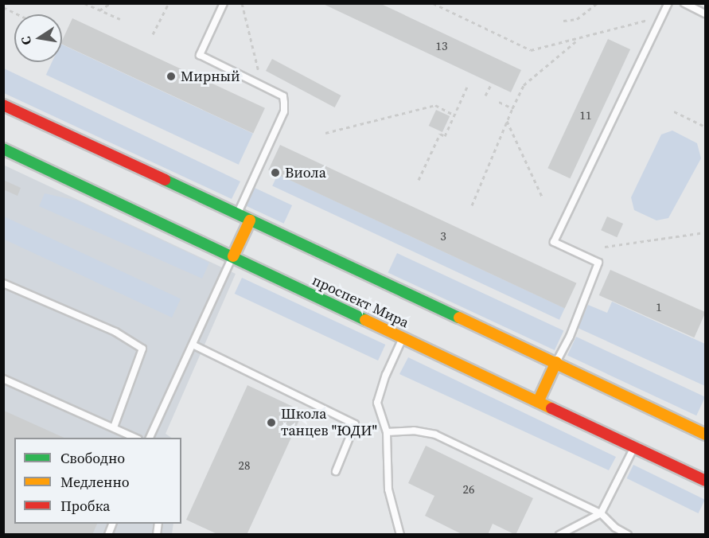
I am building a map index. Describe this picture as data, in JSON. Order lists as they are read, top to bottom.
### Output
{
  "streets": {
    "main road": ["проспект Мира"]
  },
  "places": ["Мирный", "Виола", "Школа танцев \"ЮДИ\""],
  "house_numbers": [
    "13",
    "11",
    "3",
    "1",
    "28",
    "26"
  ],
  "legend": ["Свободно", "Медленно", "Пробка"],
  "north": "left"
}
